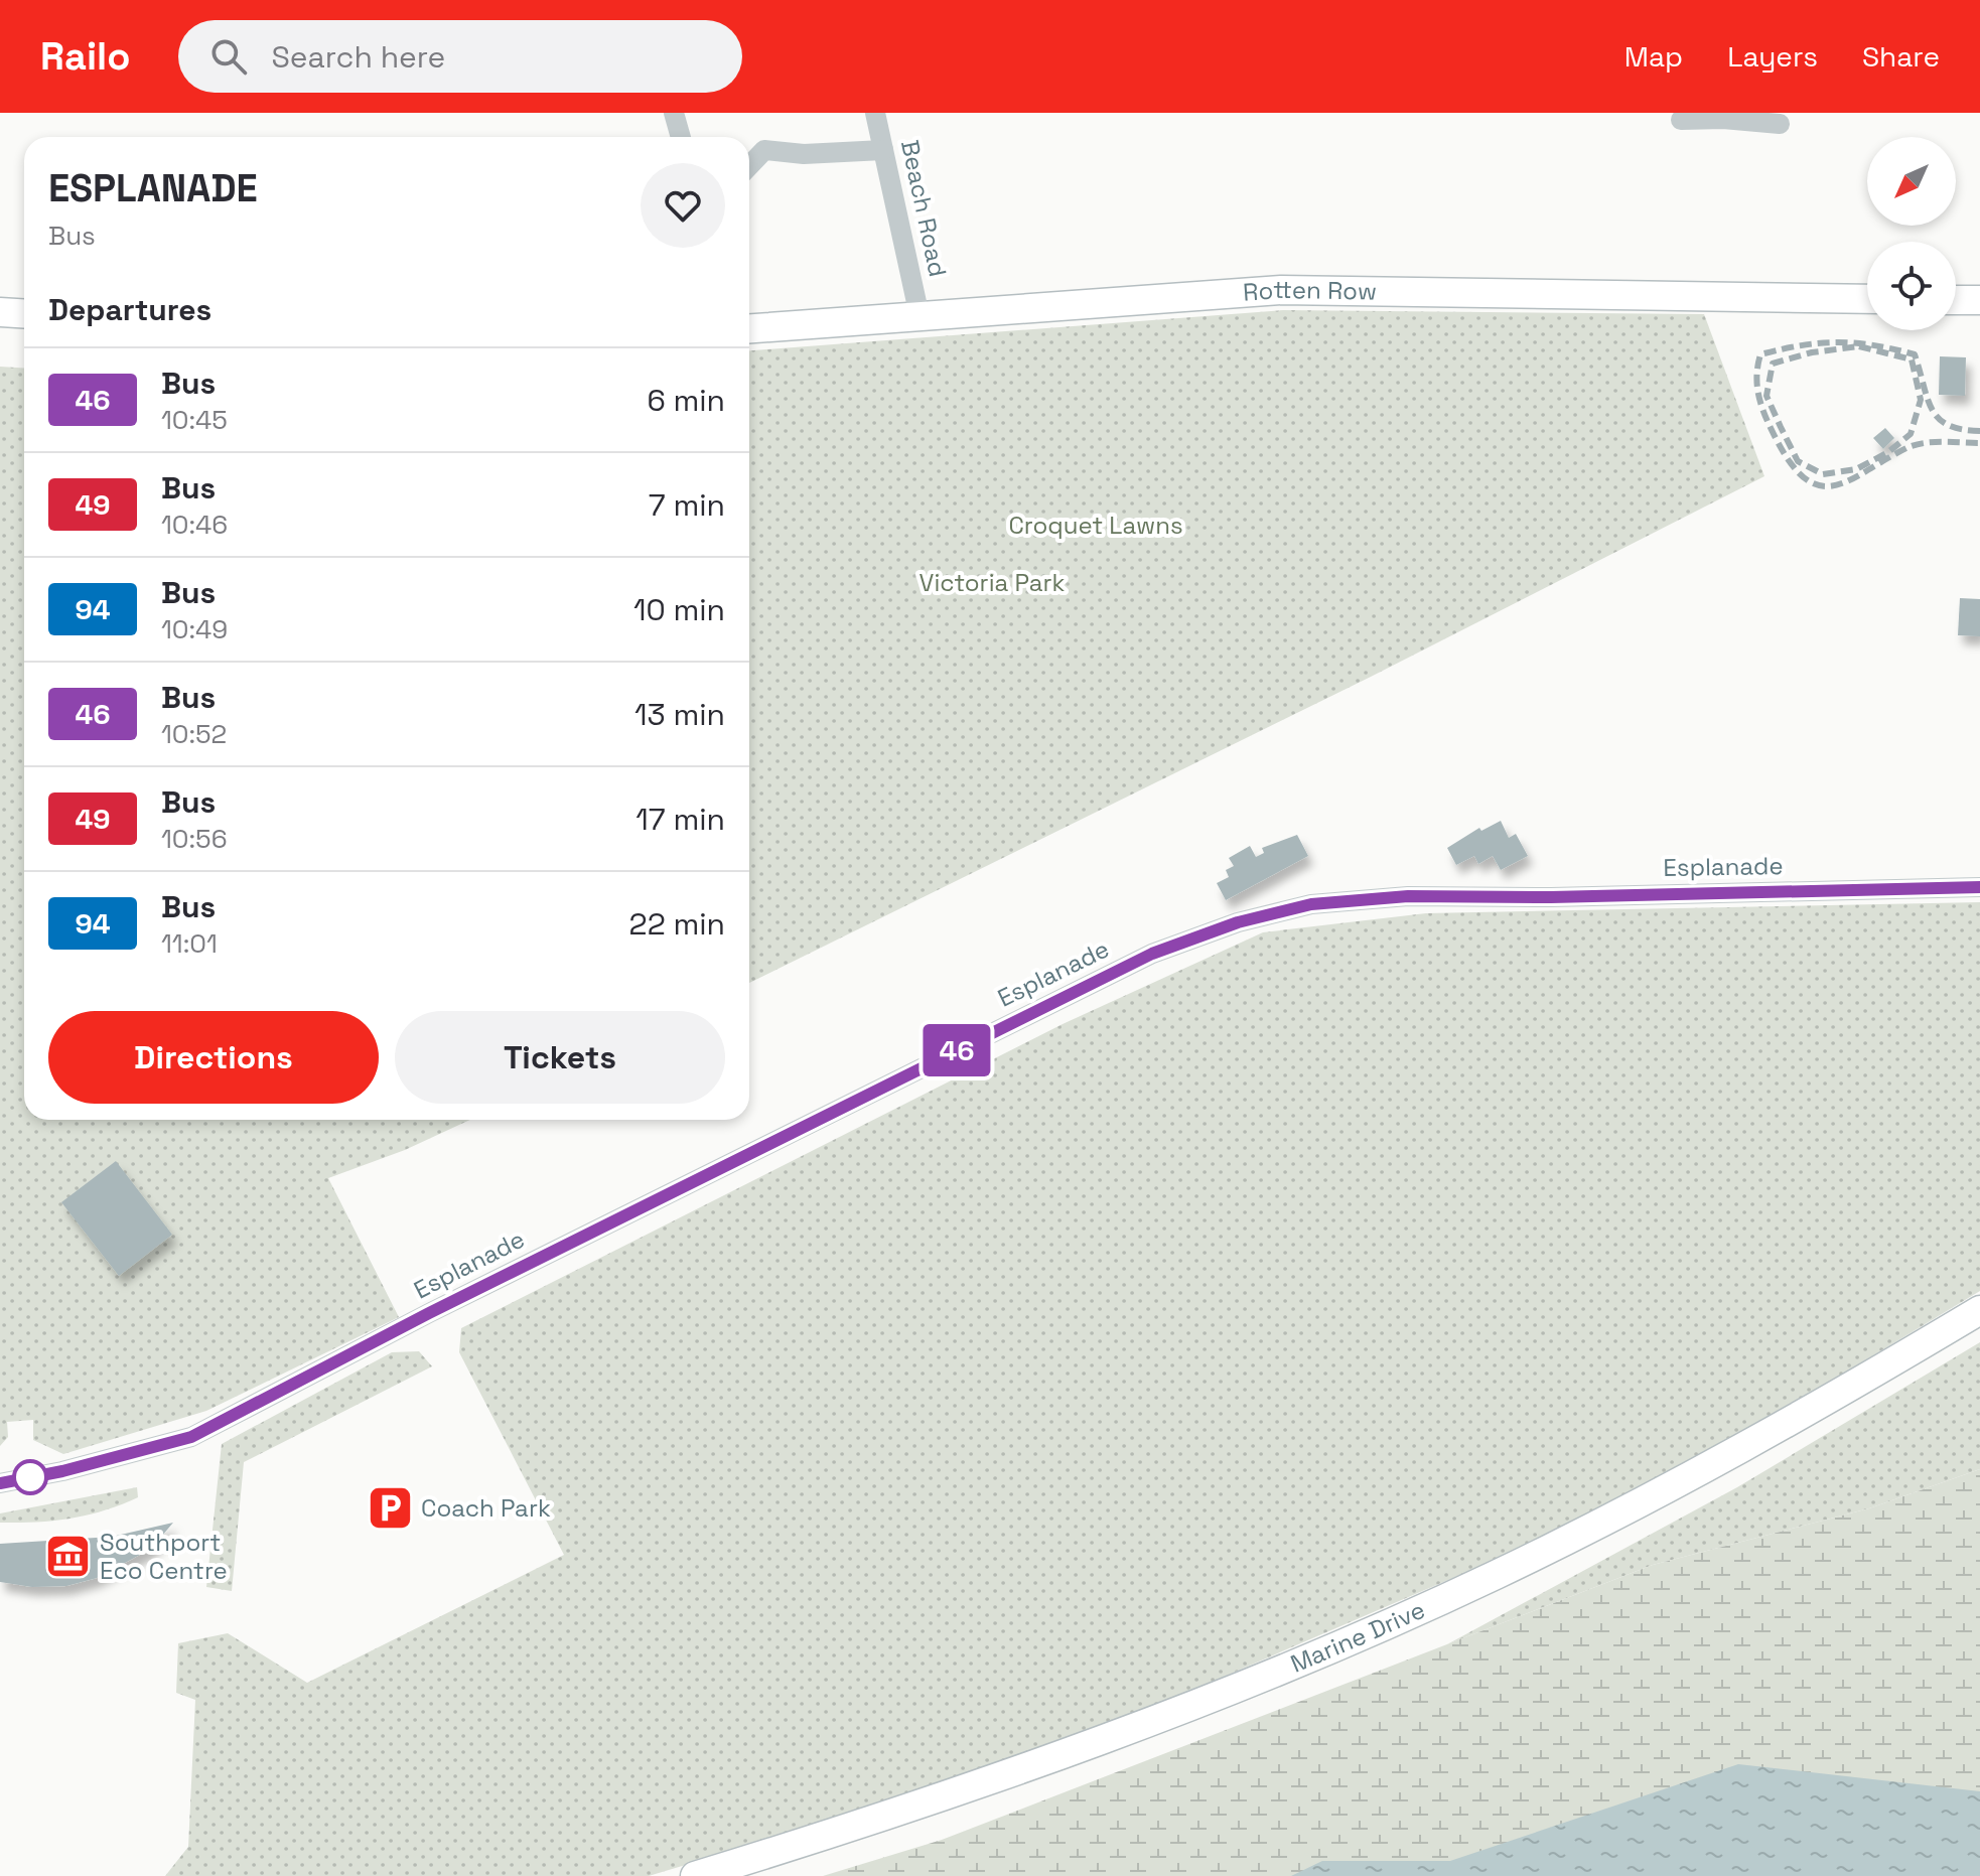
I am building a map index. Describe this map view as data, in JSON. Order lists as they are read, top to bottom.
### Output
{
  "streets": {
    "street": [
      "Beach Road",
      "Rotten Row",
      "Esplanade",
      "Marine Drive"
    ]
  },
  "crossings": [
    ["Beach Road", "Rotten Row"]
  ],
  "parks": ["Croquet Lawns", "Victoria Park"],
  "places": {
    "parking": ["Coach Park"],
    "museum": ["Southport Eco Centre"]
  },
  "lines": ["bus line 46"],
  "north": "bottom left",
  "page": {
    "header": "Railo",
    "search": "Search here",
    "nav": ["Map", "Layers", "Share"],
    "on_map": "46",
    "heading": [
      ["ESPLANADE", "Bus"],
      "Departures"
    ],
    "list": [
      {
        "mark": "46",
        "name": "Bus",
        "note": "10:45",
        "value": "6 min"
      },
      {
        "mark": "49",
        "name": "Bus",
        "note": "10:46",
        "value": "7 min"
      },
      {
        "mark": "94",
        "name": "Bus",
        "note": "10:49",
        "value": "10 min"
      },
      {
        "mark": "46",
        "name": "Bus",
        "note": "10:52",
        "value": "13 min"
      },
      {
        "mark": "49",
        "name": "Bus",
        "note": "10:56",
        "value": "17 min"
      },
      {
        "mark": "94",
        "name": "Bus",
        "note": "11:01",
        "value": "22 min"
      }
    ],
    "buttons": ["Directions", "Tickets"]
  }
}
